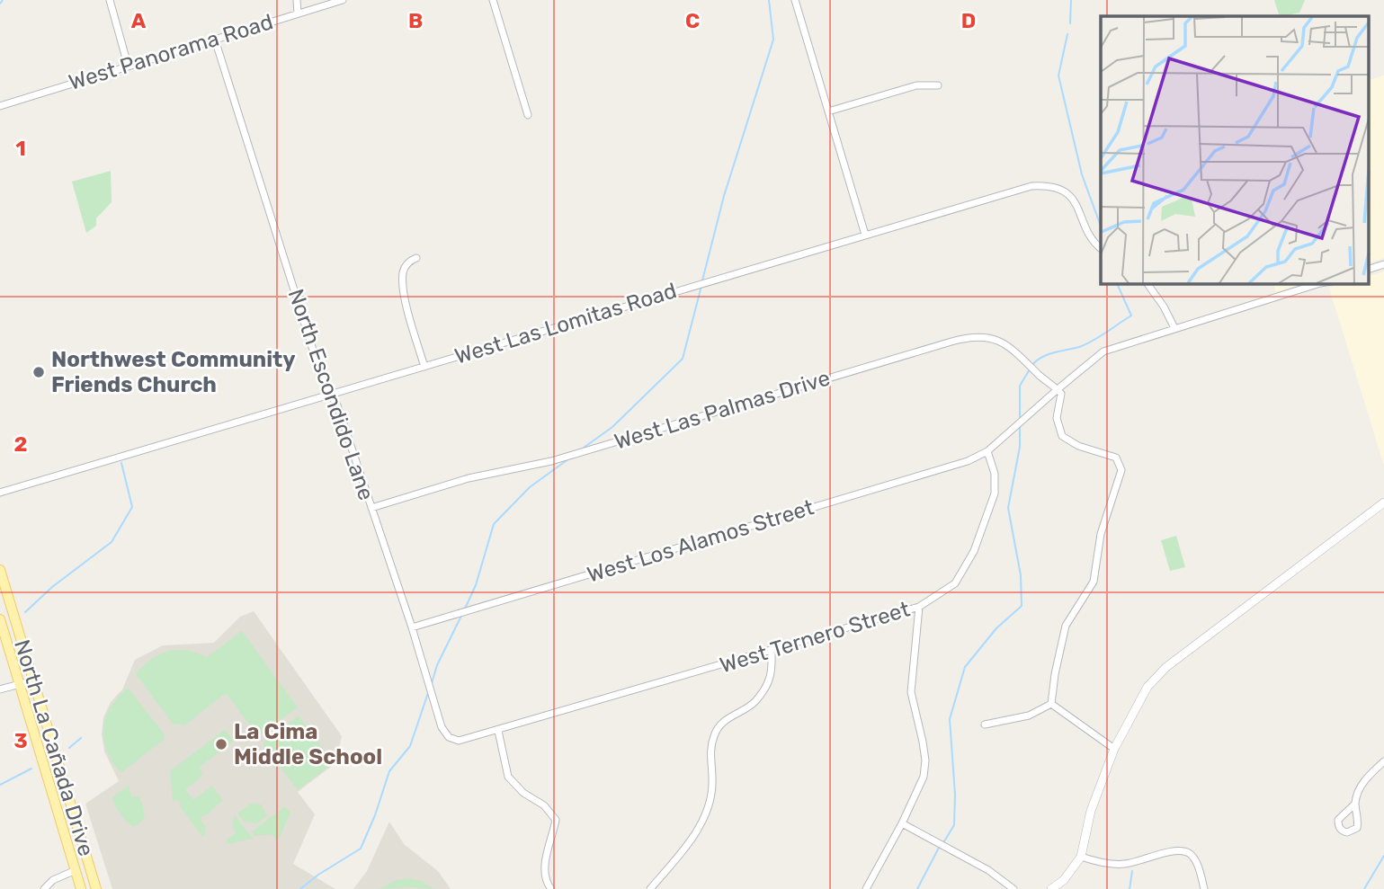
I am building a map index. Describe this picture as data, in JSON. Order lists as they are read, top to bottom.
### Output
{
  "streets": {
    "main road": ["North La Cañada Drive"],
    "street": [
      "West Panorama Road",
      "West Las Lomitas Road",
      "North Escondido Lane",
      "West Las Palmas Drive",
      "West Los Alamos Street",
      "West Ternero Street"
    ]
  },
  "crossings": [
    ["West Panorama Road", "North Escondido Lane"],
    ["West Las Lomitas Road", "North Escondido Lane"],
    ["North Escondido Lane", "West Las Palmas Drive"],
    ["North Escondido Lane", "West Los Alamos Street"],
    ["North Escondido Lane", "West Ternero Street"],
    ["West Los Alamos Street", "West Ternero Street"]
  ],
  "places": ["Northwest Community Friends Church", "La Cima Middle School"],
  "grid": {
    "columns": [
      "A",
      "B",
      "C",
      "D"
    ],
    "rows": ["1", "2", "3"]
  }
}
